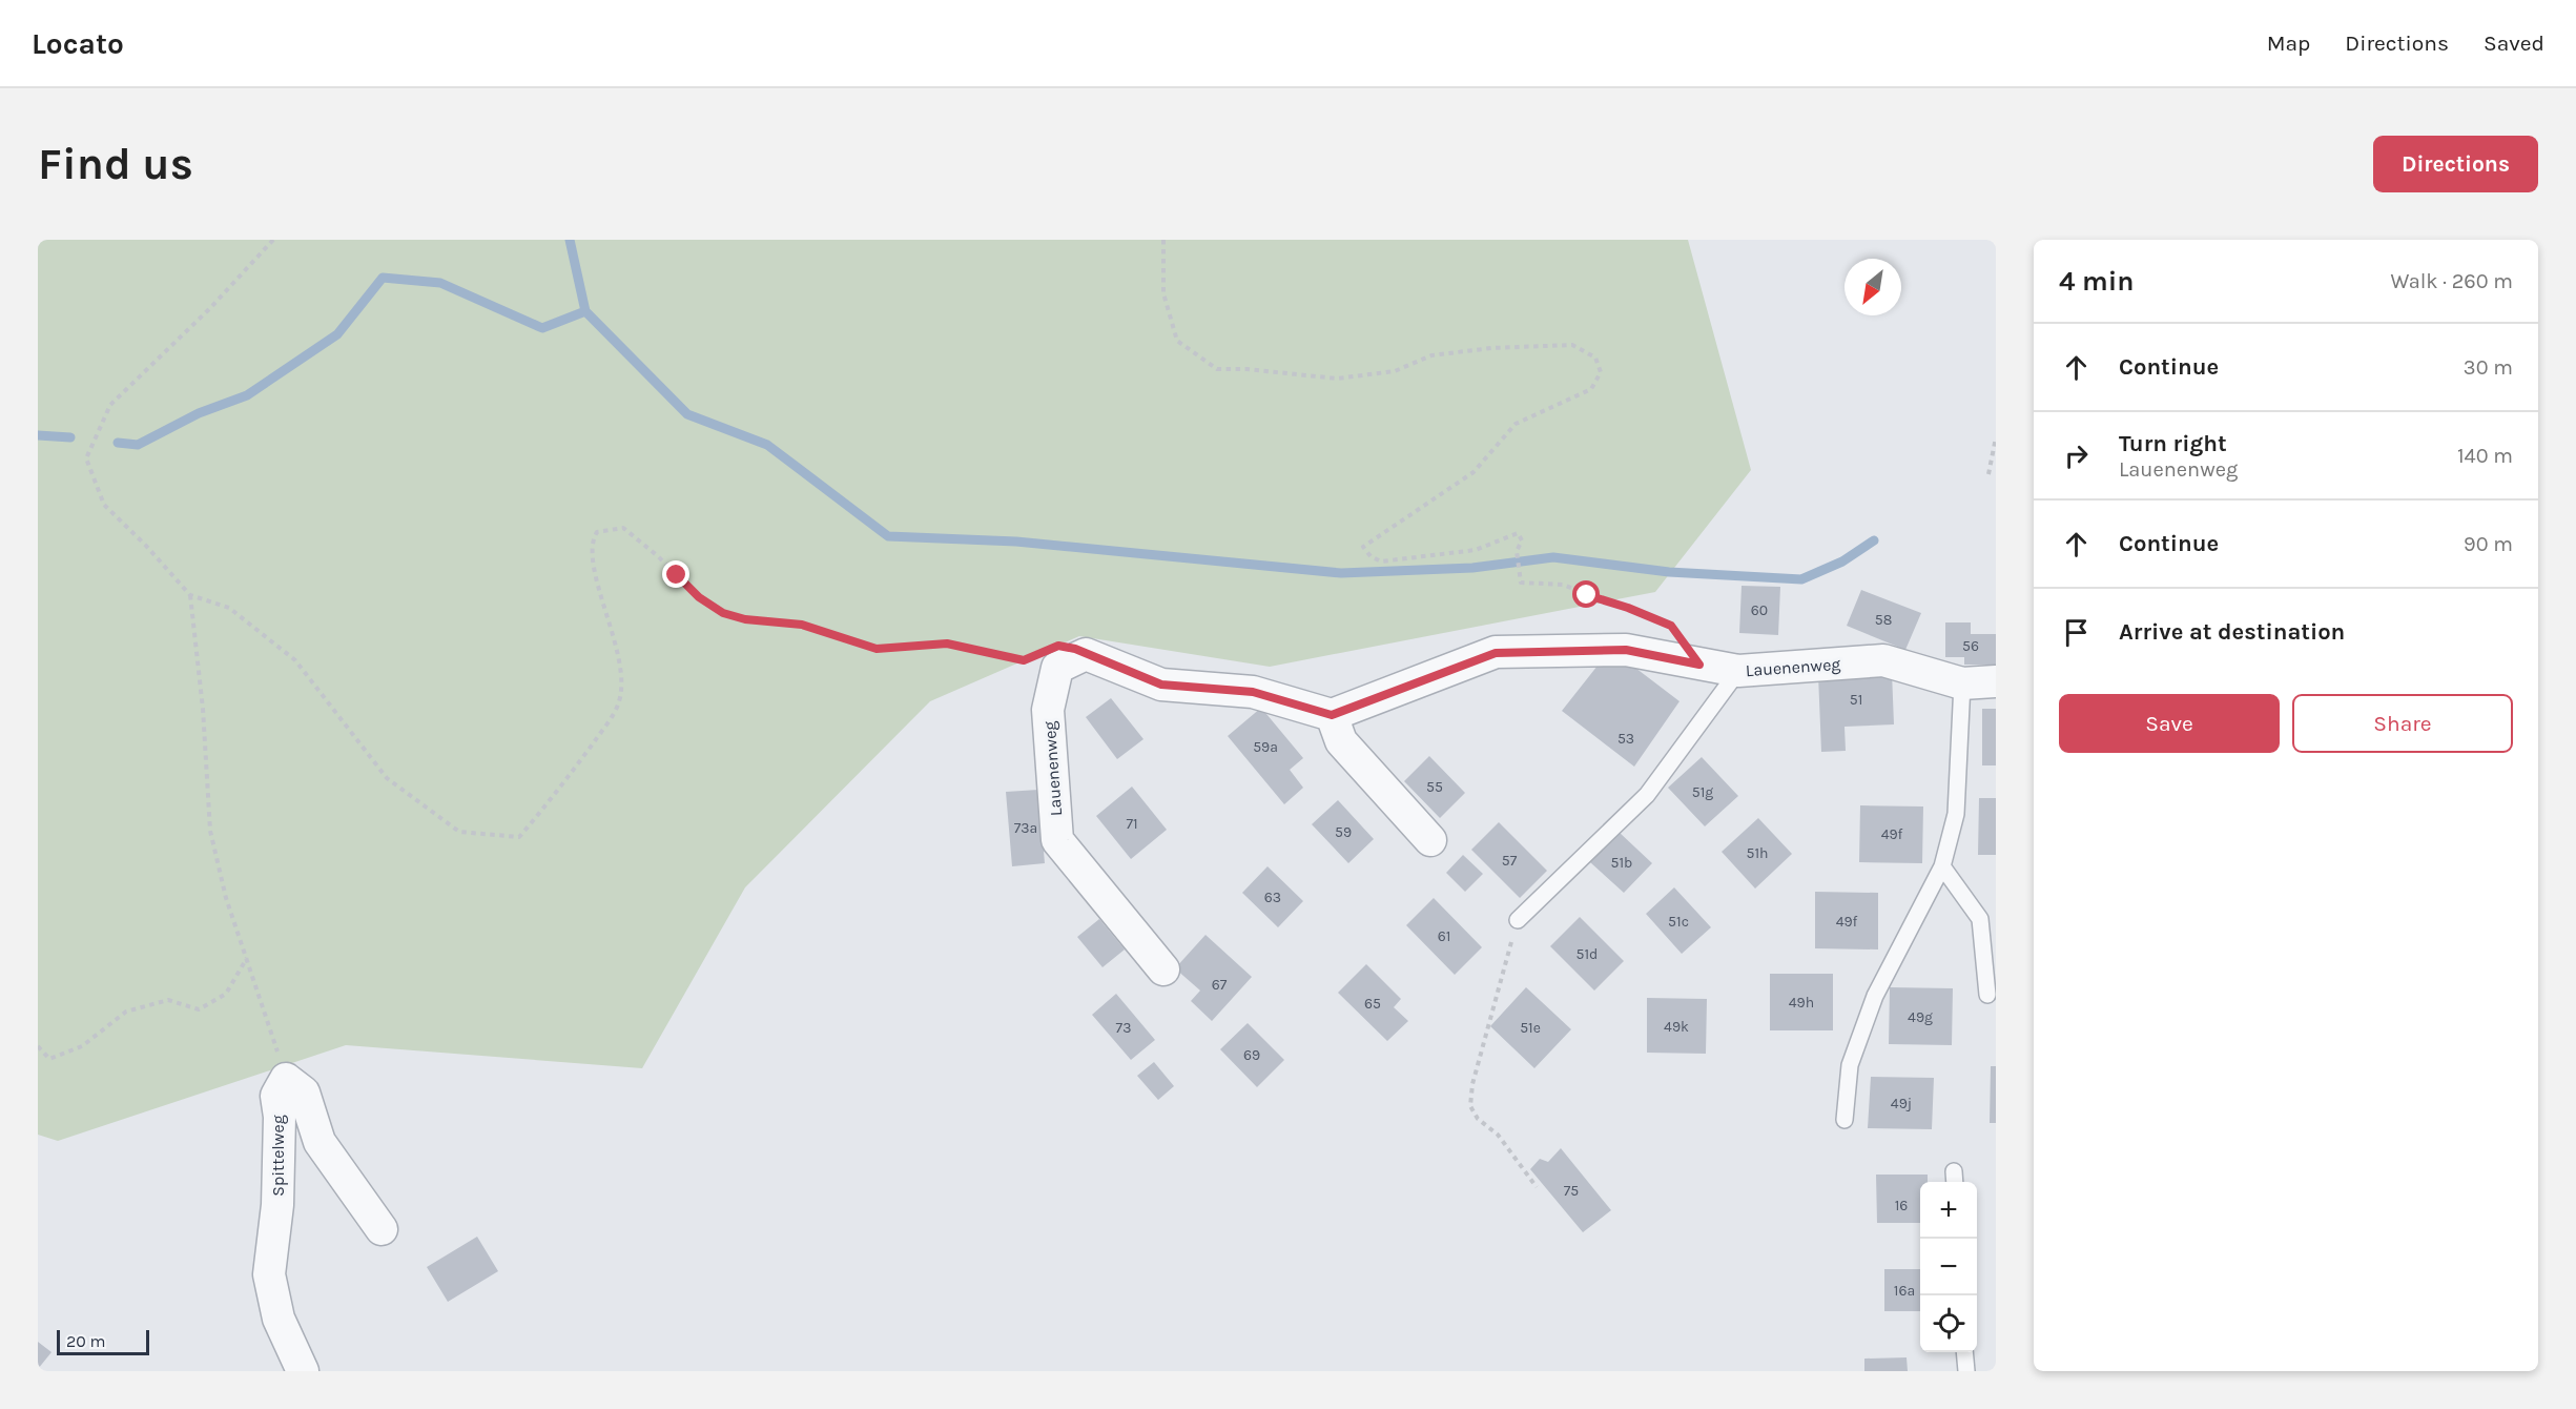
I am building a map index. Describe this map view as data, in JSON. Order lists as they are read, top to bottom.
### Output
{
  "streets": {
    "street": ["Lauenenweg", "Spittelweg"]
  },
  "house_numbers": [
    "60",
    "58",
    "56",
    "51",
    "53",
    "59a",
    "55",
    "51g",
    "71",
    "73a",
    "59",
    "49f",
    "51h",
    "57",
    "51b",
    "63",
    "51c",
    "49f",
    "61",
    "51d",
    "67",
    "49h",
    "65",
    "49g",
    "49k",
    "73",
    "51e",
    "69",
    "49j",
    "75",
    "16",
    "16a"
  ],
  "scale_bar": "20 m",
  "north": "bottom left",
  "page": {
    "header": "Locato",
    "nav": ["Map", "Directions", "Saved"],
    "buttons": [
      "Directions",
      ["Save", "Share"]
    ],
    "title": "Find us",
    "heading": ["4 min", "Walk · 260 m"],
    "list": [
      ["Continue", "30 m"],
      ["Turn right", "Lauenenweg", "140 m"],
      ["Continue", "90 m"],
      "Arrive at destination"
    ],
    "map_buttons": ["+", "−"],
    "scale": "20 m"
  }
}
